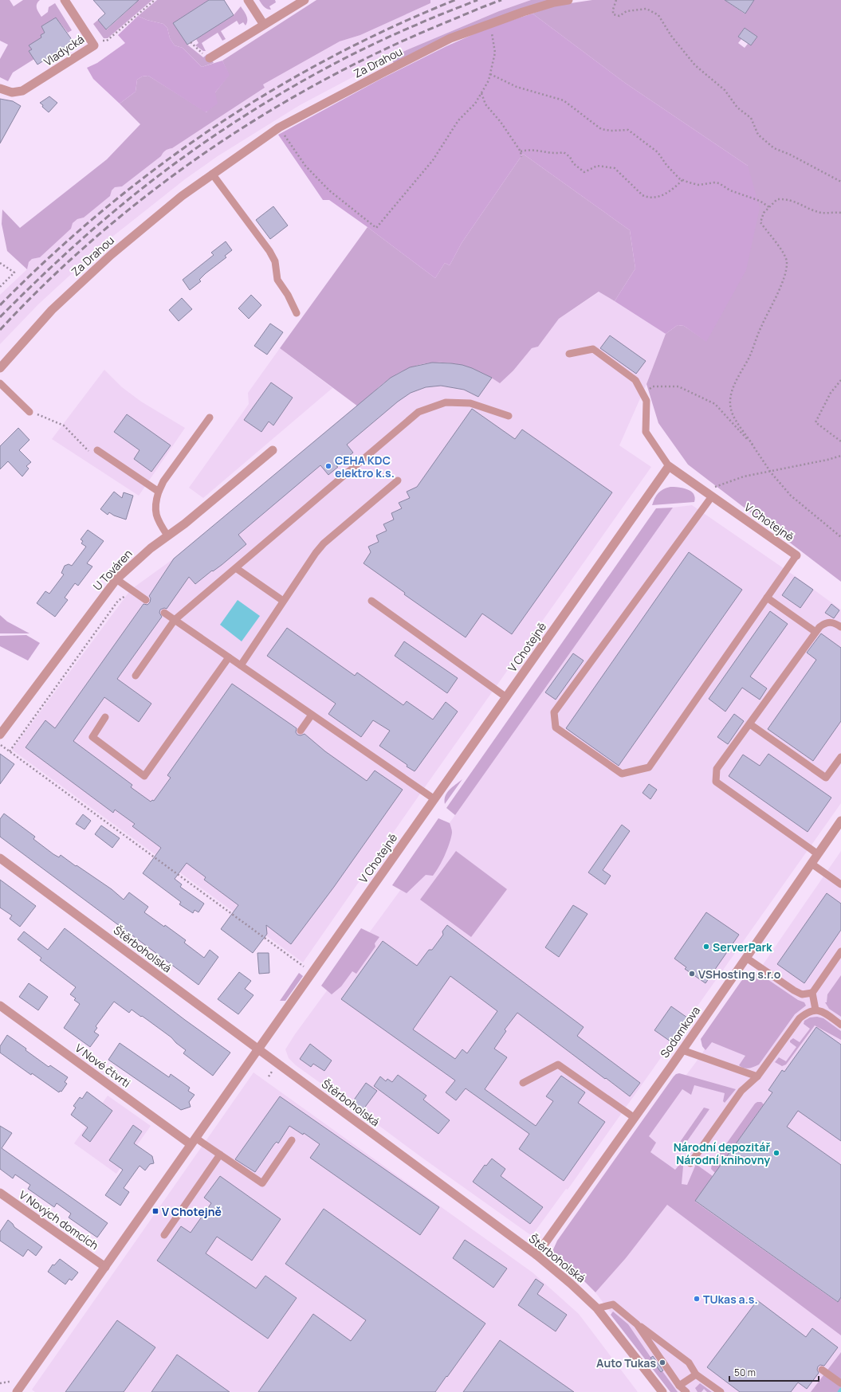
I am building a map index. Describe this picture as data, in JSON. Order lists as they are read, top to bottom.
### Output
{
  "streets": {
    "street": [
      "Vladycká",
      "Za Drahou",
      "V Chotejně",
      "U Továren",
      "Štěrboholská",
      "Sodomkova",
      "V Nové čtvrti",
      "V Nových domcích"
    ]
  },
  "crossings": [
    ["V Chotejně", "Štěrboholská"],
    ["V Chotejně", "V Nové čtvrti"],
    ["V Chotejně", "V Nových domcích"],
    ["Štěrboholská", "Sodomkova"]
  ],
  "places": {
    "other": [
      "CEHA KDC elektro k.s.",
      "ServerPark",
      "VSHosting s.r.o",
      "Národní depozitář Národní knihovny",
      "TUkas a.s.",
      "Auto Tukas"
    ],
    "transit": ["V Chotejně"]
  },
  "scale_bar": "50 m"
}
